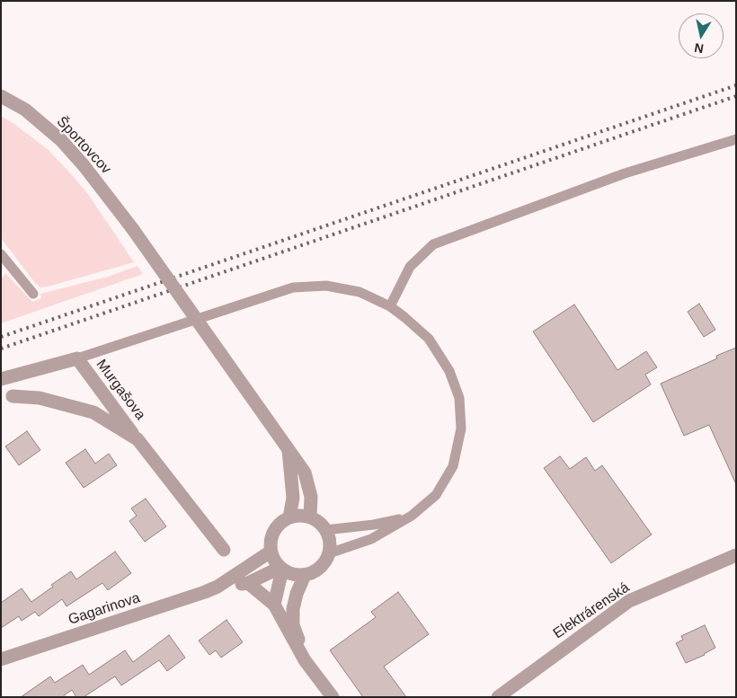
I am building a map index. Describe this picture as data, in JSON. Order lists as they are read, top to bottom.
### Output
{
  "streets": {
    "street": [
      "Športovcov",
      "Murgašova",
      "Gagarinova",
      "Elektrárenská"
    ]
  },
  "crossings": [
    ["Športovcov", "Gagarinova"]
  ],
  "north": "bottom"
}
